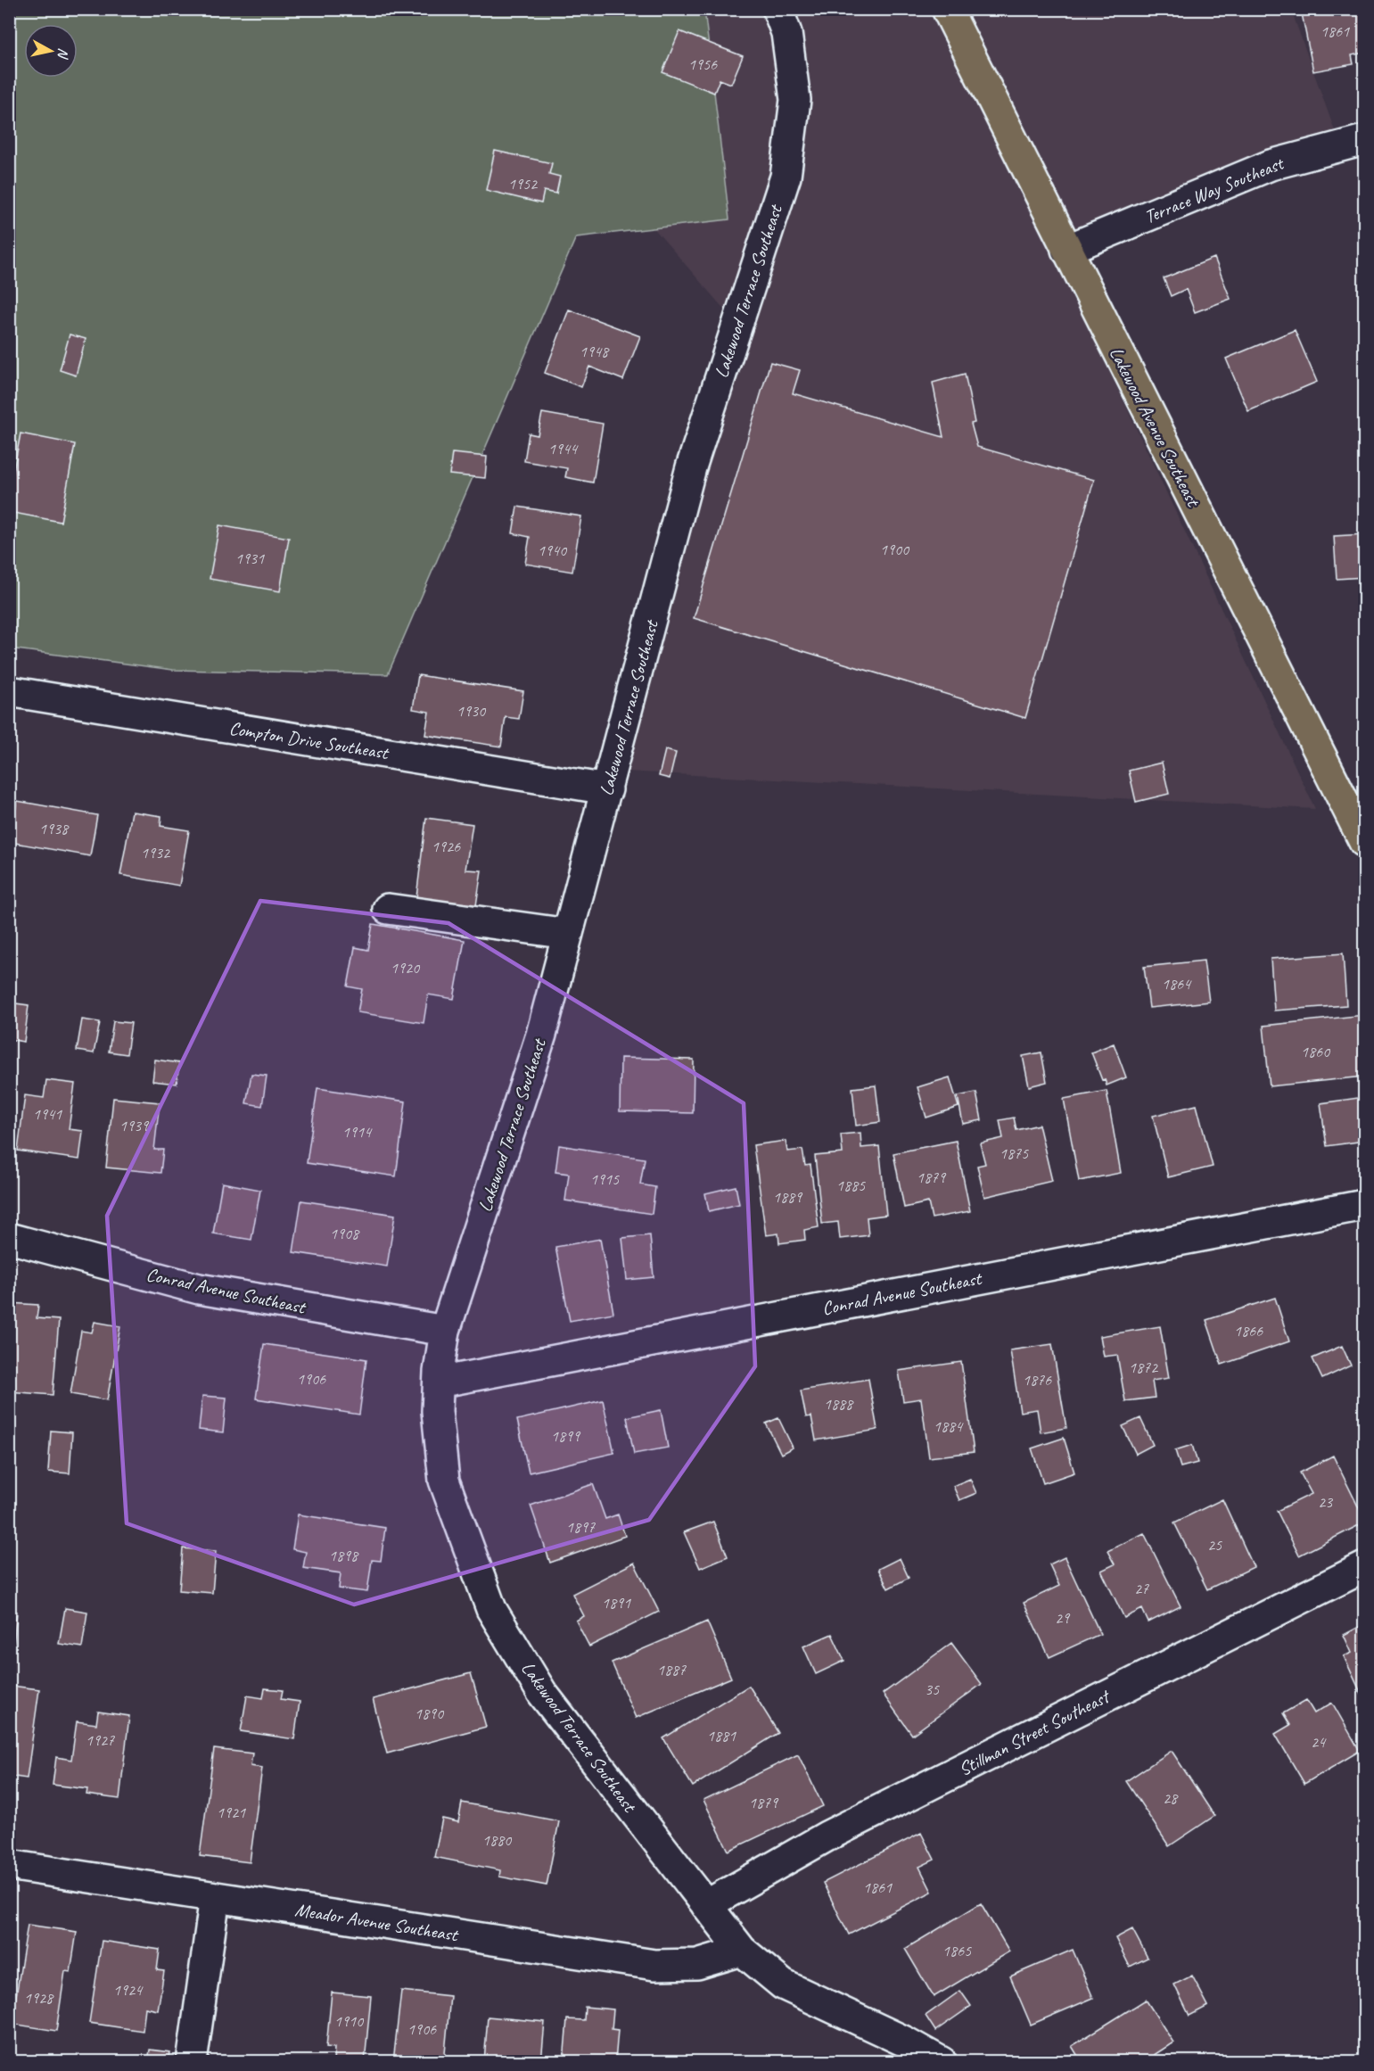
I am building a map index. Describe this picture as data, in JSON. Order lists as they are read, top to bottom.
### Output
{
  "streets": {
    "main road": ["Lakewood Avenue Southeast"],
    "street": [
      "Terrace Way Southeast",
      "Lakewood Terrace Southeast",
      "Compton Drive Southeast",
      "Conrad Avenue Southeast",
      "Stillman Street Southeast",
      "Meador Avenue Southeast"
    ]
  },
  "crossings": [
    ["Terrace Way Southeast", "Lakewood Avenue Southeast"],
    ["Lakewood Terrace Southeast", "Compton Drive Southeast"],
    ["Lakewood Terrace Southeast", "Conrad Avenue Southeast"],
    ["Lakewood Terrace Southeast", "Stillman Street Southeast"],
    ["Lakewood Terrace Southeast", "Meador Avenue Southeast"]
  ],
  "house_numbers": [
    "1861",
    "1956",
    "1952",
    "1948",
    "1944",
    "1900",
    "1940",
    "1931",
    "1930",
    "1938",
    "1926",
    "1932",
    "1920",
    "1864",
    "1860",
    "1941",
    "1939",
    "1914",
    "1875",
    "1879",
    "1915",
    "1885",
    "1889",
    "1908",
    "1866",
    "1872",
    "1906",
    "1876",
    "1888",
    "1884",
    "1899",
    "23",
    "1897",
    "25",
    "1898",
    "27",
    "1891",
    "29",
    "1887",
    "35",
    "1890",
    "1881",
    "1927",
    "24",
    "28",
    "1879",
    "1921",
    "1880",
    "1861",
    "1865",
    "1924",
    "1928",
    "1910",
    "1906"
  ],
  "north": "right"
}
